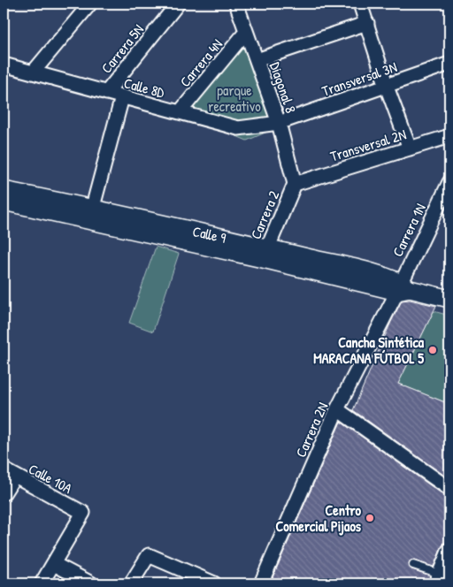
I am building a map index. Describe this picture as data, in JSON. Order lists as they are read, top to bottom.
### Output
{
  "streets": {
    "street": [
      "Carrera 5N",
      "Carrera 4N",
      "Transversal 3N",
      "Calle 8D",
      "Diagonal 8",
      "Transversal 2N",
      "Carrera 2",
      "Carrera 1N",
      "Calle 9",
      "Carrera 2N",
      "Calle 10A"
    ]
  },
  "crossings": [
    ["Carrera 5N", "Calle 8D"],
    ["Carrera 4N", "Calle 8D"],
    ["Carrera 4N", "Diagonal 8"],
    ["Transversal 3N", "Calle 8D"],
    ["Transversal 3N", "Diagonal 8"],
    ["Calle 8D", "Diagonal 8"],
    ["Diagonal 8", "Transversal 2N"],
    ["Diagonal 8", "Carrera 2"],
    ["Transversal 2N", "Carrera 2"],
    ["Carrera 2", "Calle 9"],
    ["Carrera 1N", "Calle 9"],
    ["Carrera 1N", "Carrera 2N"],
    ["Calle 9", "Carrera 2N"]
  ],
  "parks": ["parque recreativo"],
  "places": ["Cancha Sintética MARACANA FÚTBOL 5", "Centro Comercial Pijaos"]
}
